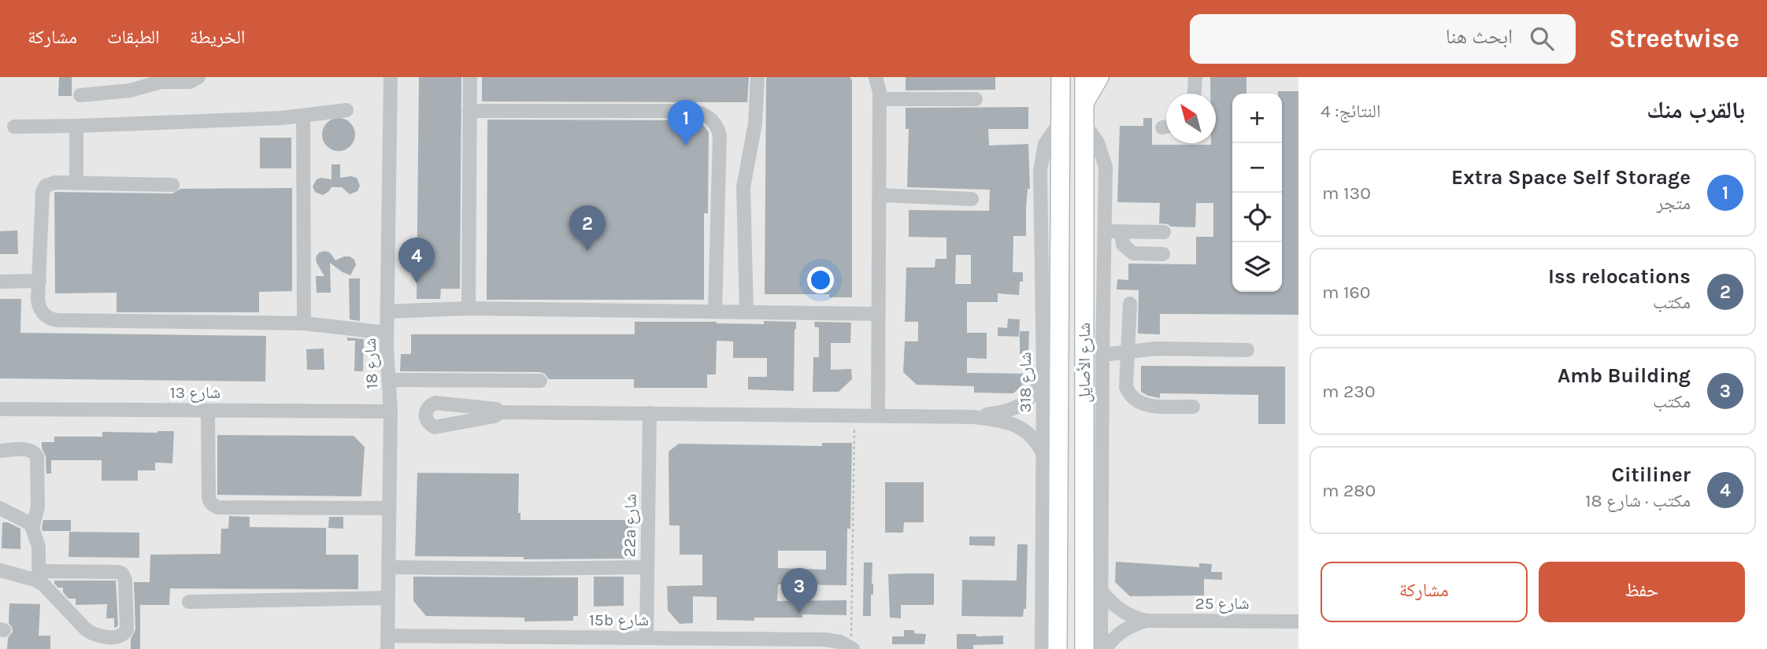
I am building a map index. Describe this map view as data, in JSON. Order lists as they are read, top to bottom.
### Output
{
  "streets": {
    "main road": ["شارع الأصايل"],
    "street": [
      "شارع 18",
      "شارع 318",
      "شارع 13",
      "22a شارع",
      "شارع 25",
      "15b شارع"
    ]
  },
  "crossings": [
    ["شارع الأصايل", "شارع 318"],
    ["شارع 18", "شارع 13"],
    ["شارع 18", "15b شارع"],
    ["22a شارع", "15b شارع"]
  ],
  "north": "top left",
  "page": {
    "header": "Streetwise",
    "search": "ابحث هنا",
    "nav": ["الخريطة", "الطبقات", "مشاركة"],
    "heading": ["بالقرب منك", "النتائج: 4"],
    "map_buttons": ["+", "−"],
    "pins": [
      "1",
      "2",
      "4",
      "3"
    ],
    "list": [
      {
        "mark": "1",
        "name": "Extra Space Self Storage",
        "note": "متجر",
        "value": "130 m"
      },
      {
        "mark": "2",
        "name": "Iss relocations",
        "note": "مكتب",
        "value": "160 m"
      },
      {
        "mark": "3",
        "name": "Amb Building",
        "note": "مكتب",
        "value": "230 m"
      },
      {
        "mark": "4",
        "name": "Citiliner",
        "note": "مكتب · شارع 18",
        "value": "280 m"
      }
    ],
    "buttons": ["حفظ", "مشاركة"]
  }
}
